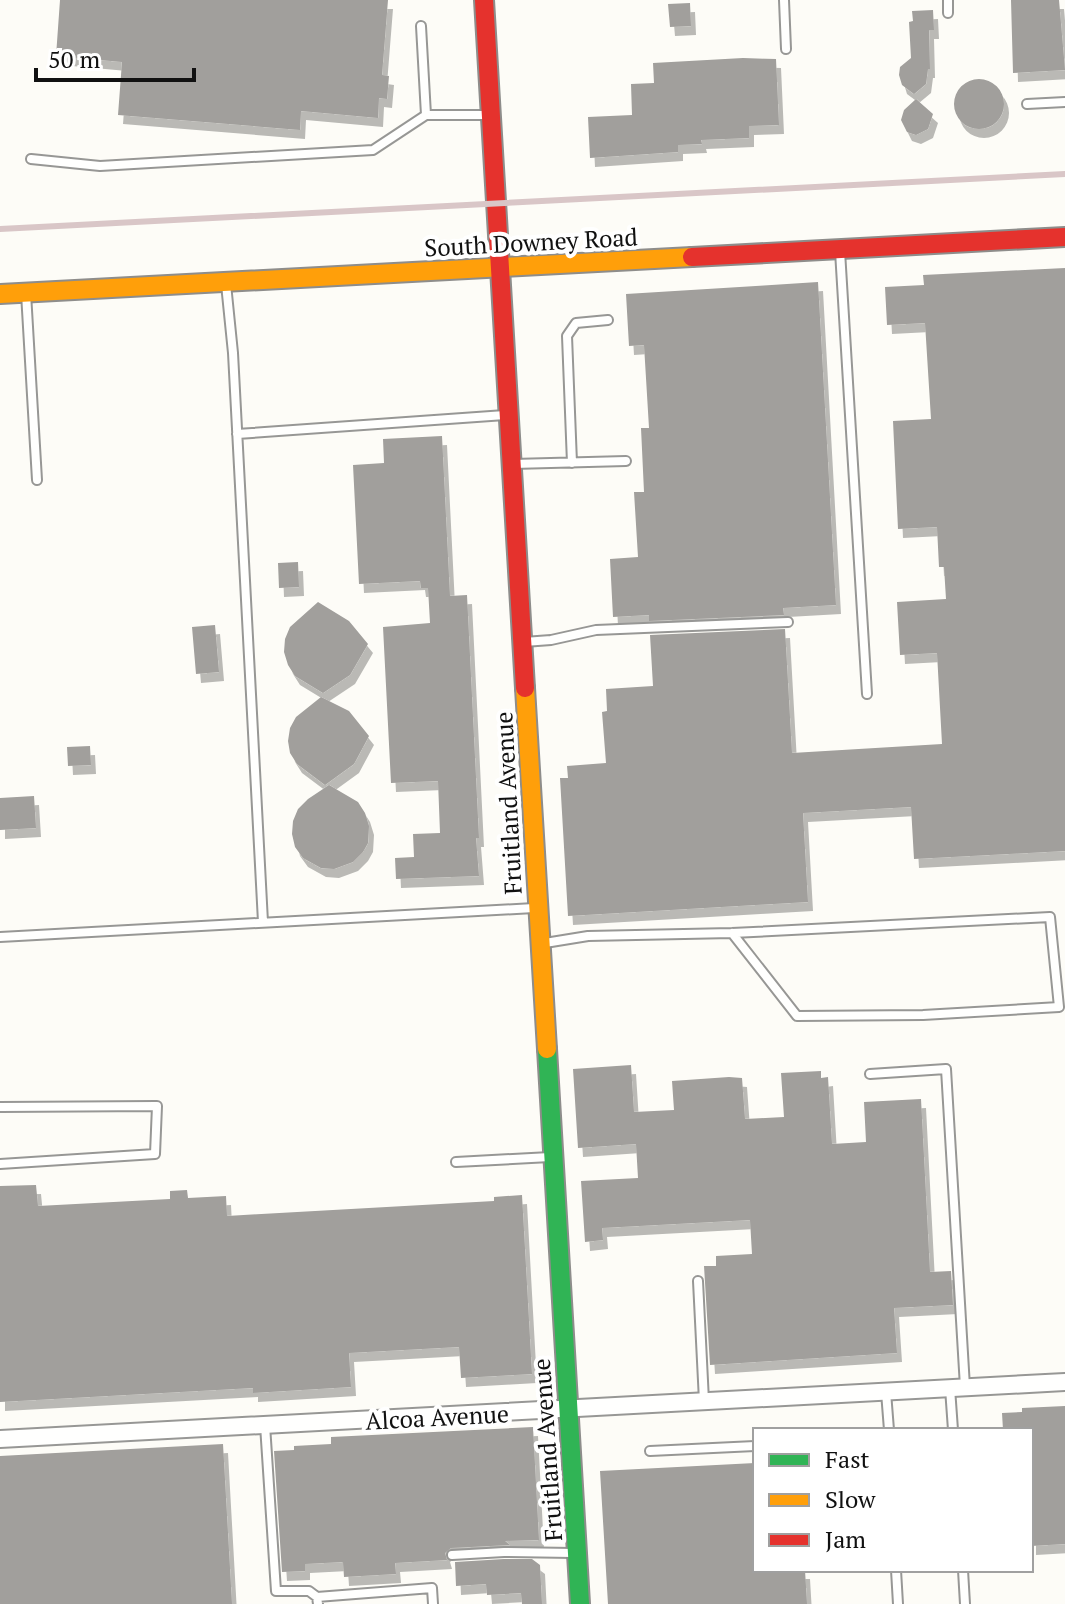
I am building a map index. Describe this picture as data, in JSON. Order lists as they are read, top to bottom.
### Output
{
  "streets": {
    "street": ["South Downey Road", "Fruitland Avenue", "Alcoa Avenue"]
  },
  "crossings": [
    ["South Downey Road", "Fruitland Avenue"],
    ["Fruitland Avenue", "Alcoa Avenue"]
  ],
  "legend": ["Fast", "Slow", "Jam"],
  "scale_bar": "50 m"
}
